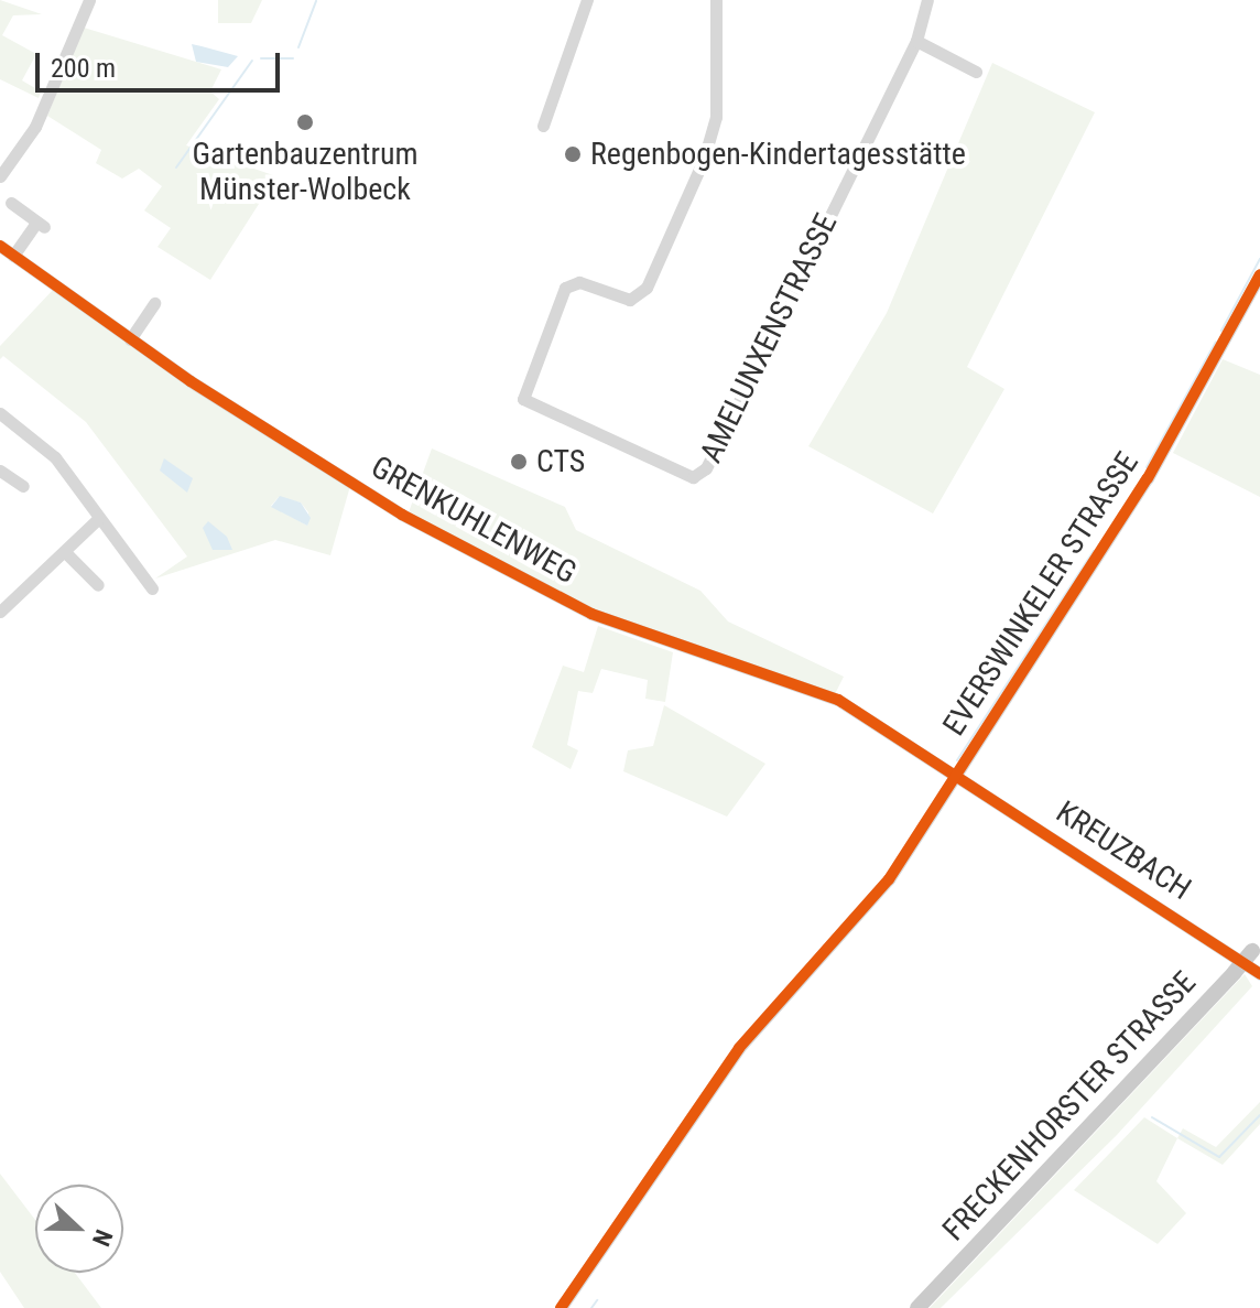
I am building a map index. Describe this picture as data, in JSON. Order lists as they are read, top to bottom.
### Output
{
  "streets": {
    "main road": ["FRECKENHORSTER STRASSE"],
    "street": [
      "AMELUNXENSTRASSE",
      "GRENKUHLENWEG",
      "EVERSWINKELER STRASSE",
      "KREUZBACH"
    ]
  },
  "crossings": [
    ["GRENKUHLENWEG", "EVERSWINKELER STRASSE"],
    ["GRENKUHLENWEG", "KREUZBACH"],
    ["EVERSWINKELER STRASSE", "KREUZBACH"]
  ],
  "places": ["Gartenbauzentrum Münster-Wolbeck", "Regenbogen-Kindertagesstätte", "CTS"],
  "scale_bar": "200 m",
  "north": "right"
}
